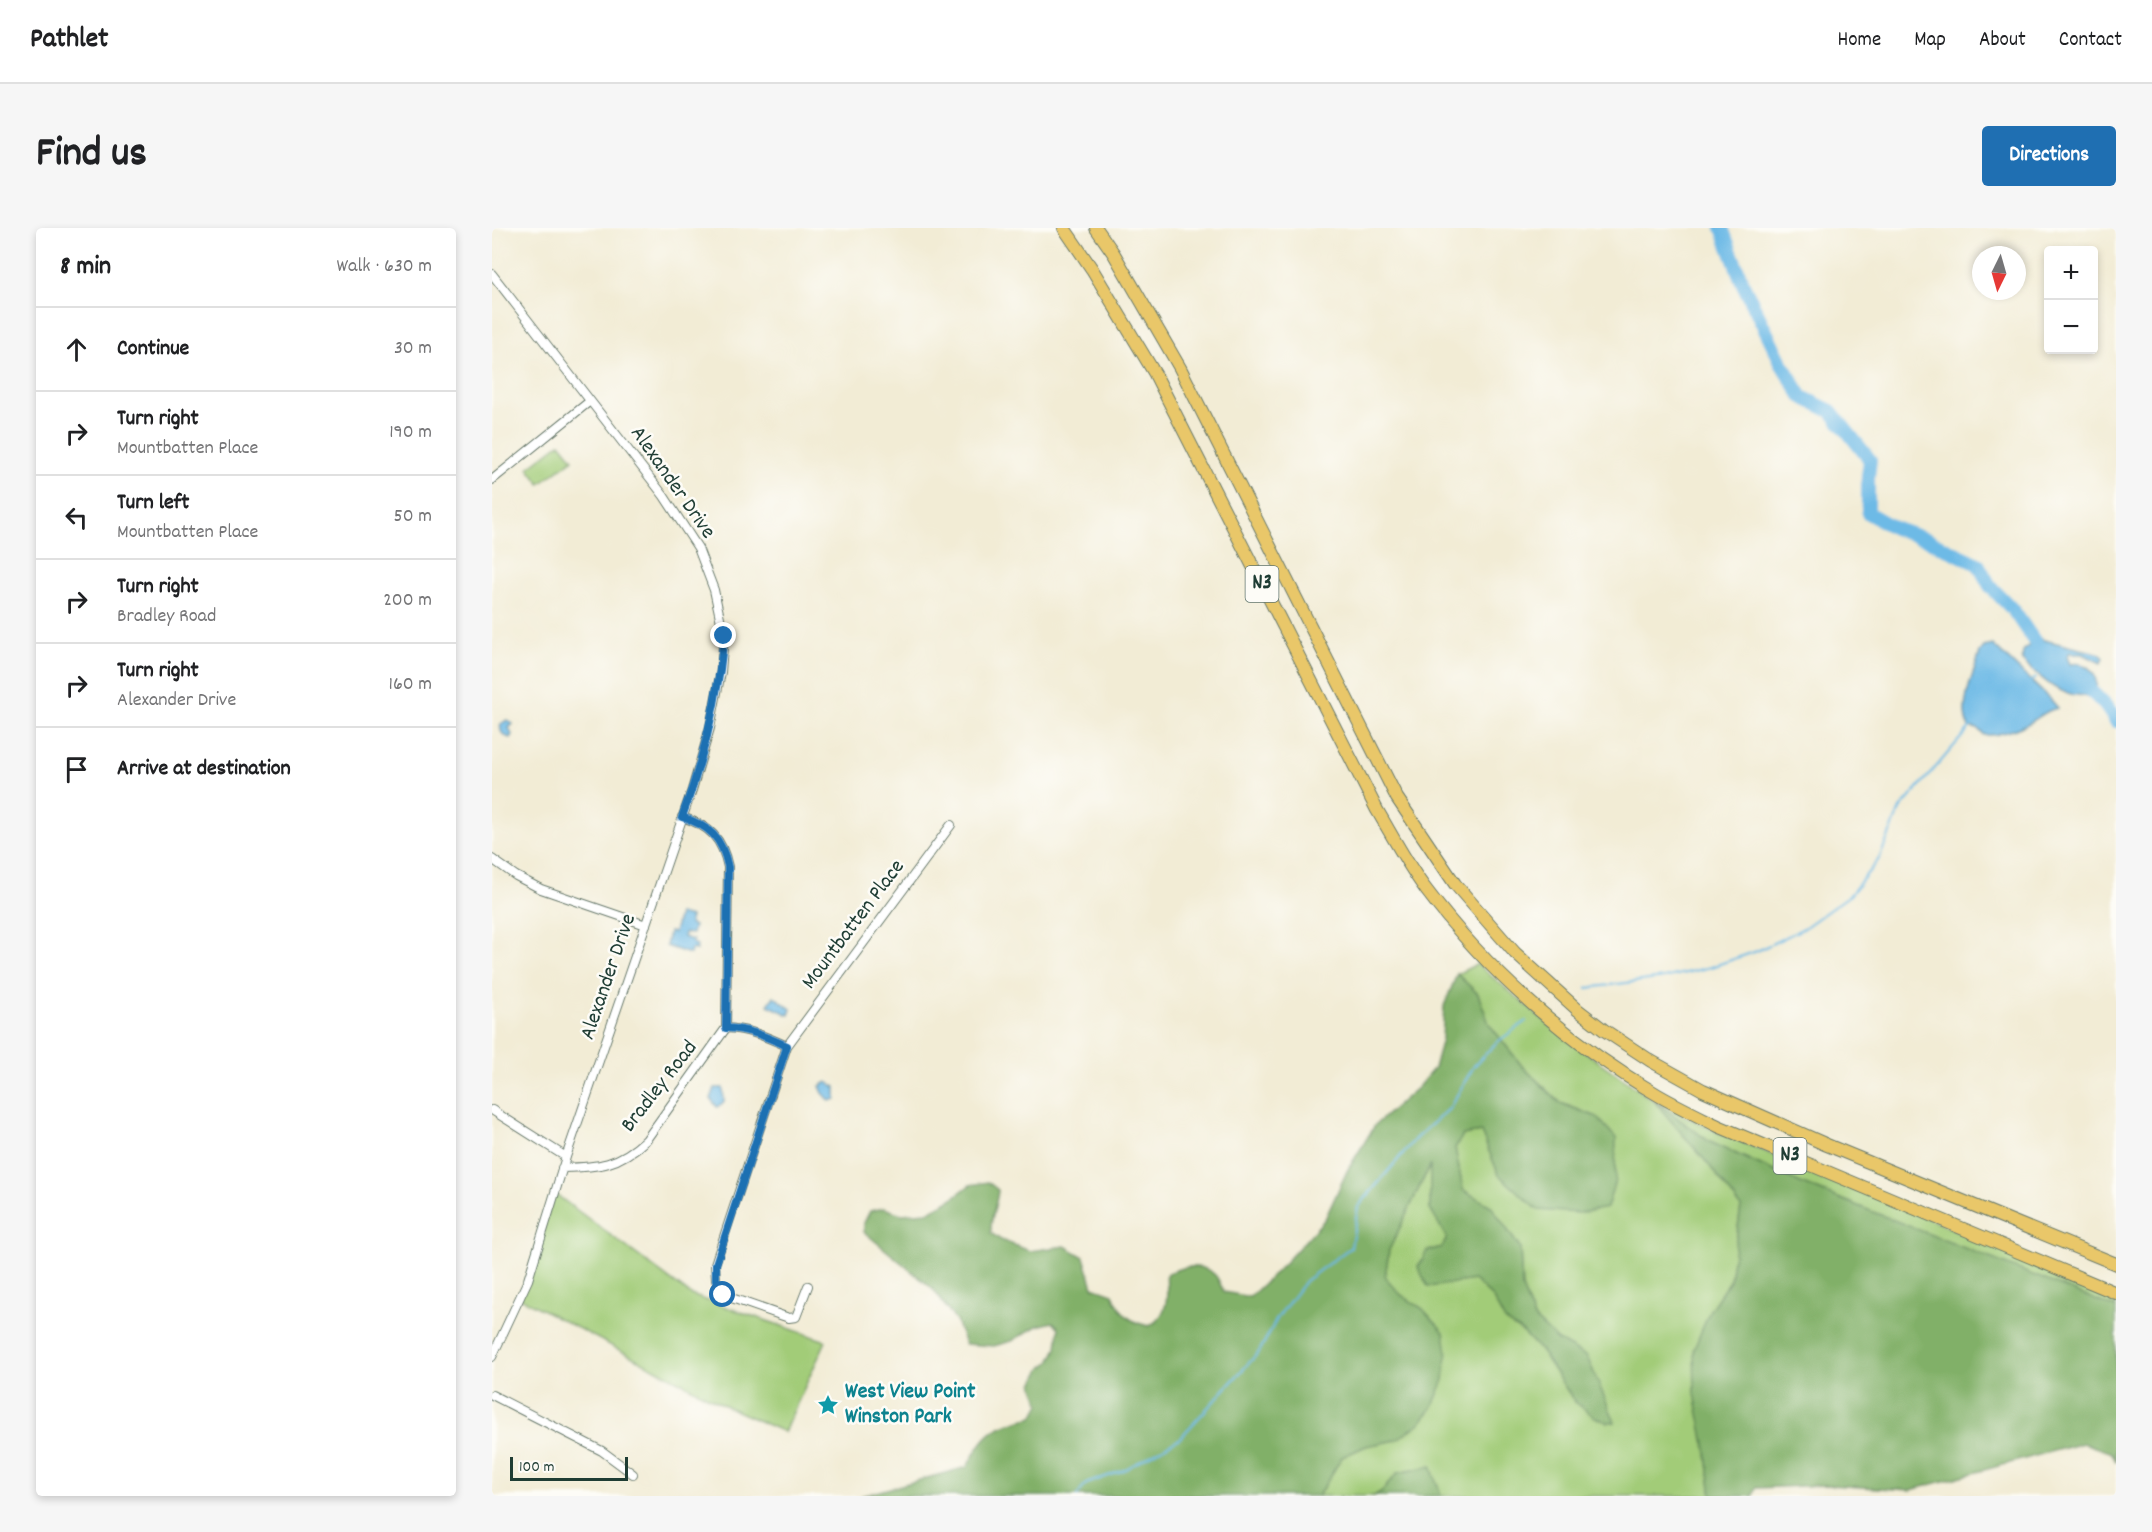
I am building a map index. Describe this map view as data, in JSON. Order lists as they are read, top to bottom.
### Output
{
  "streets": {
    "highway": ["N3"],
    "street": ["Alexander Drive", "Mountbatten Place", "Bradley Road"]
  },
  "crossings": [
    ["Alexander Drive", "Bradley Road"]
  ],
  "places": {
    "place": ["West View Point Winston Park"]
  },
  "scale_bar": "100 m",
  "north": "bottom",
  "page": {
    "header": "Pathlet",
    "nav": [
      "Home",
      "Map",
      "About",
      "Contact"
    ],
    "title": "Find us",
    "buttons": "Directions",
    "heading": ["8 min", "Walk · 630 m"],
    "map_buttons": ["+", "−"],
    "list": [
      ["Continue", "30 m"],
      ["Turn right", "Mountbatten Place", "190 m"],
      ["Turn left", "Mountbatten Place", "50 m"],
      ["Turn right", "Bradley Road", "200 m"],
      ["Turn right", "Alexander Drive", "160 m"],
      "Arrive at destination"
    ],
    "scale": "100 m"
  }
}
